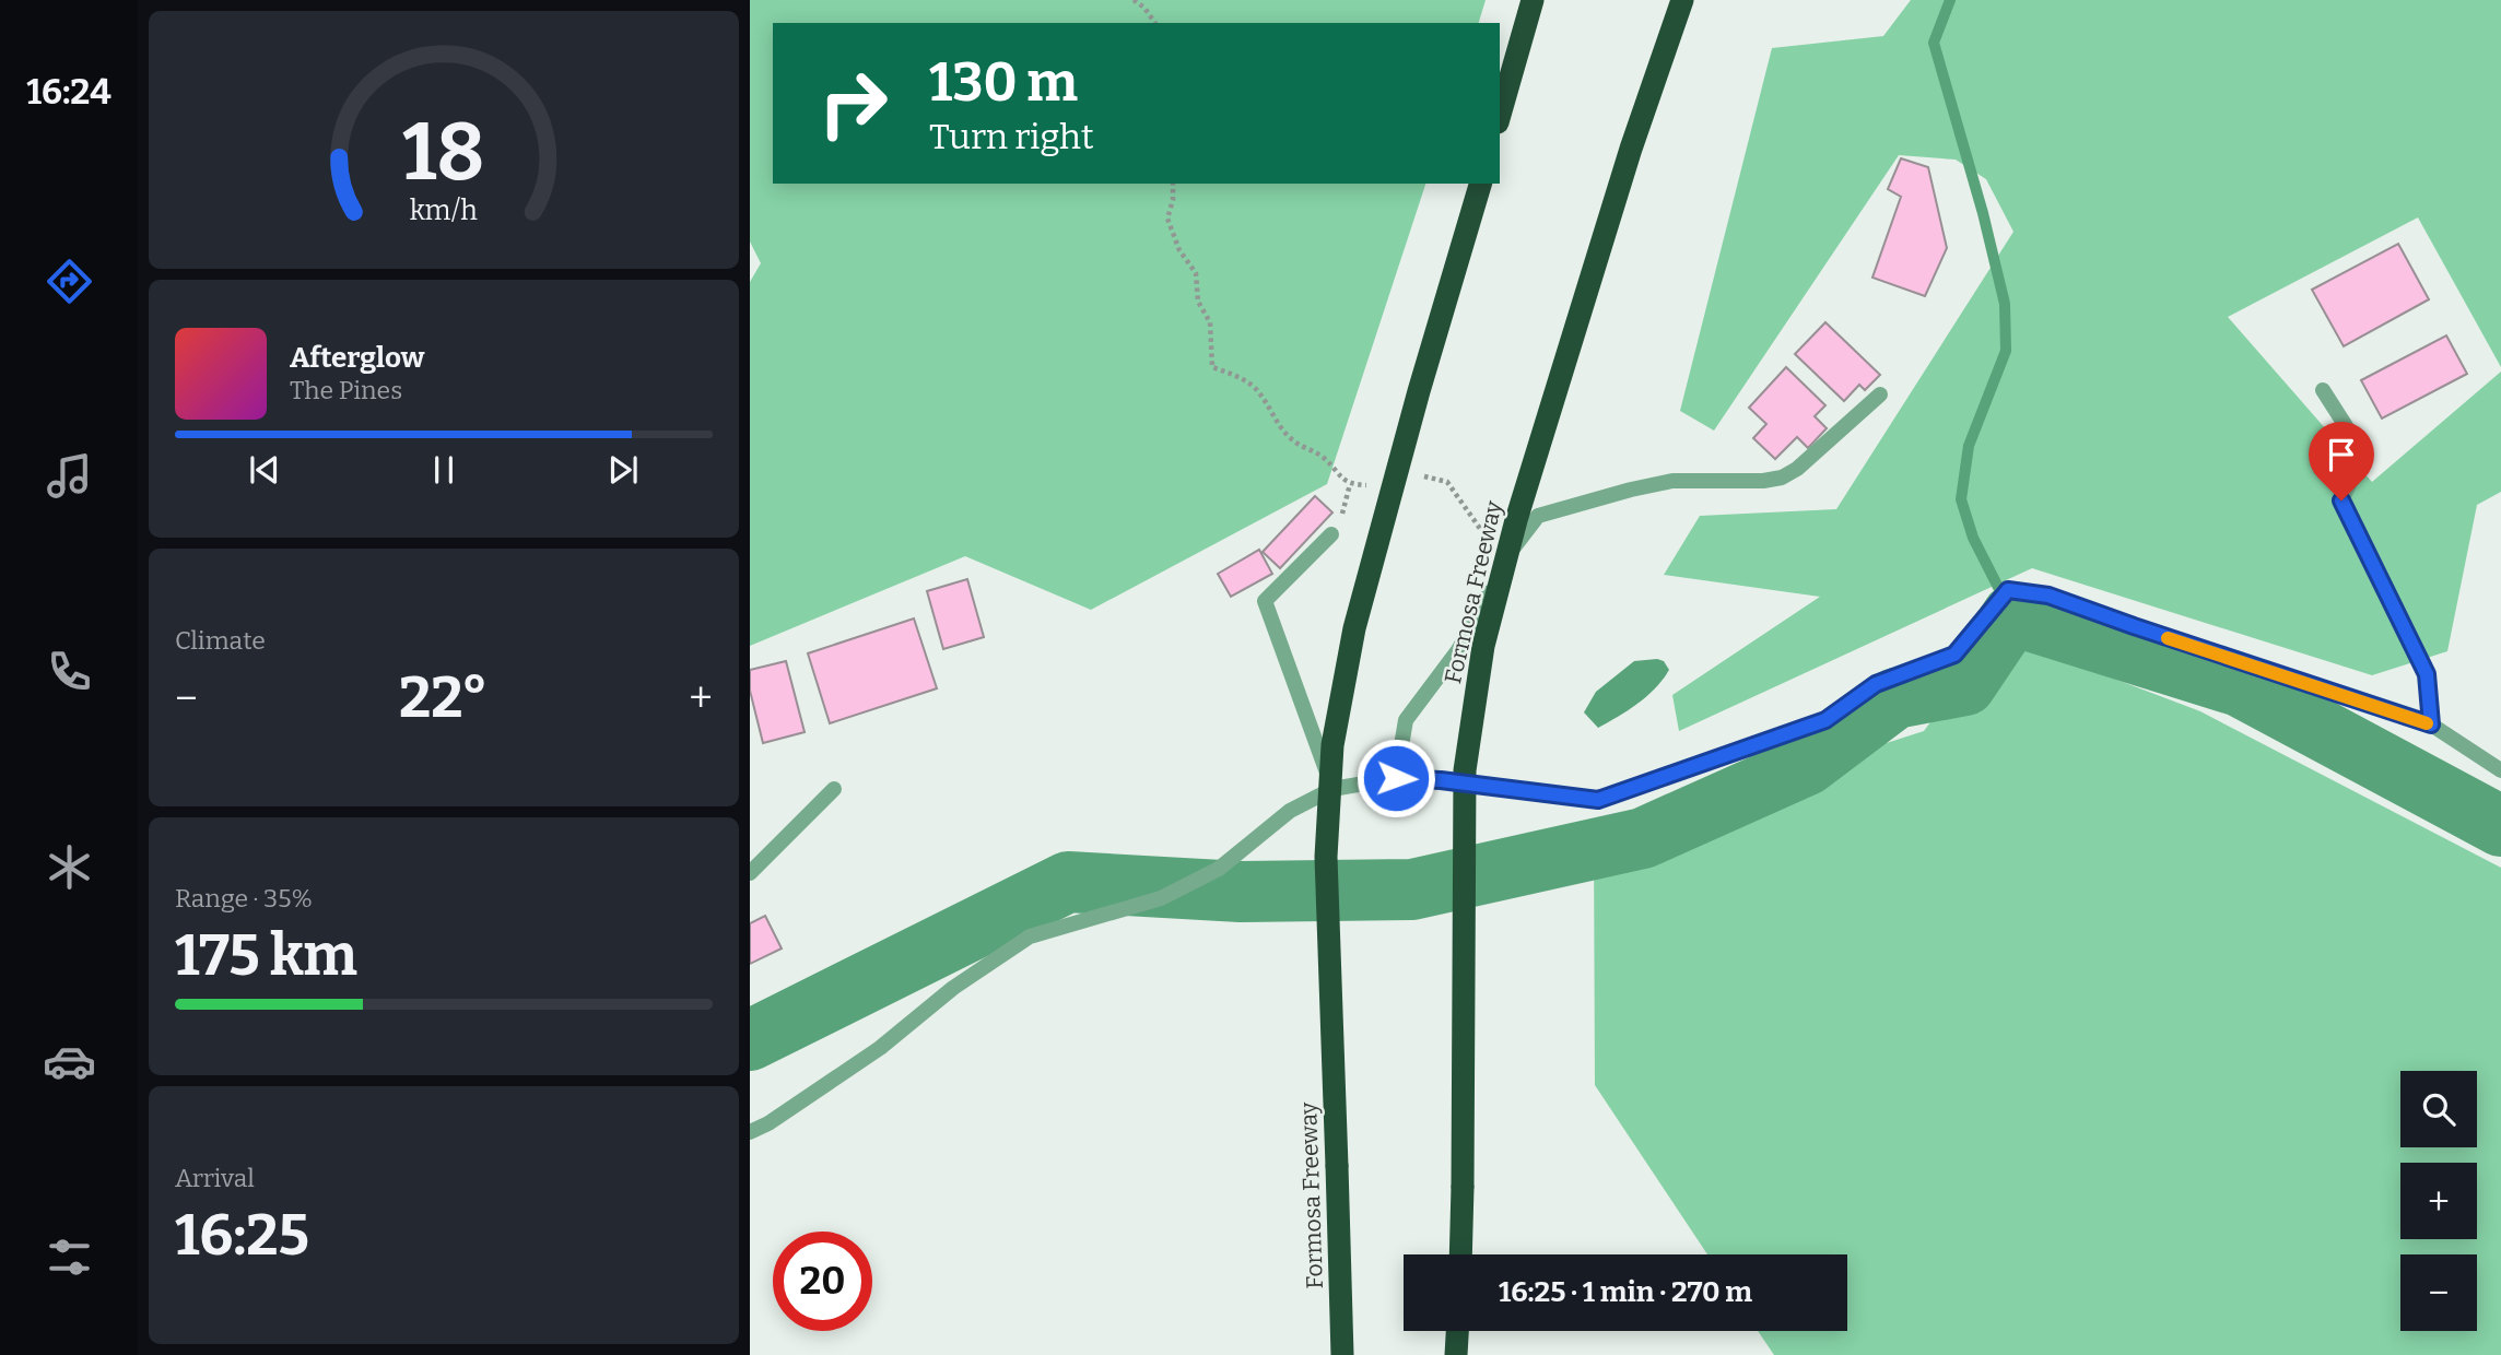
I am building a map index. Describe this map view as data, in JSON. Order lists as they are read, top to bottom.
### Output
{
  "streets": {
    "highway": ["Formosa Freeway"]
  },
  "page": {
    "tabs": "16:24",
    "turn": ["130 m", "Turn right"],
    "song": ["Afterglow", "The Pines"],
    "tile": [
      "Climate",
      ["Range · 35%", "175 km"],
      ["Arrival", "16:25"]
    ],
    "heat": ["−", "22°", "+"],
    "map_buttons": ["+", "−"],
    "limit": "20",
    "trip": "16:25 · 1 min · 270 m",
    "gauge": ["18", "km/h"]
  }
}
